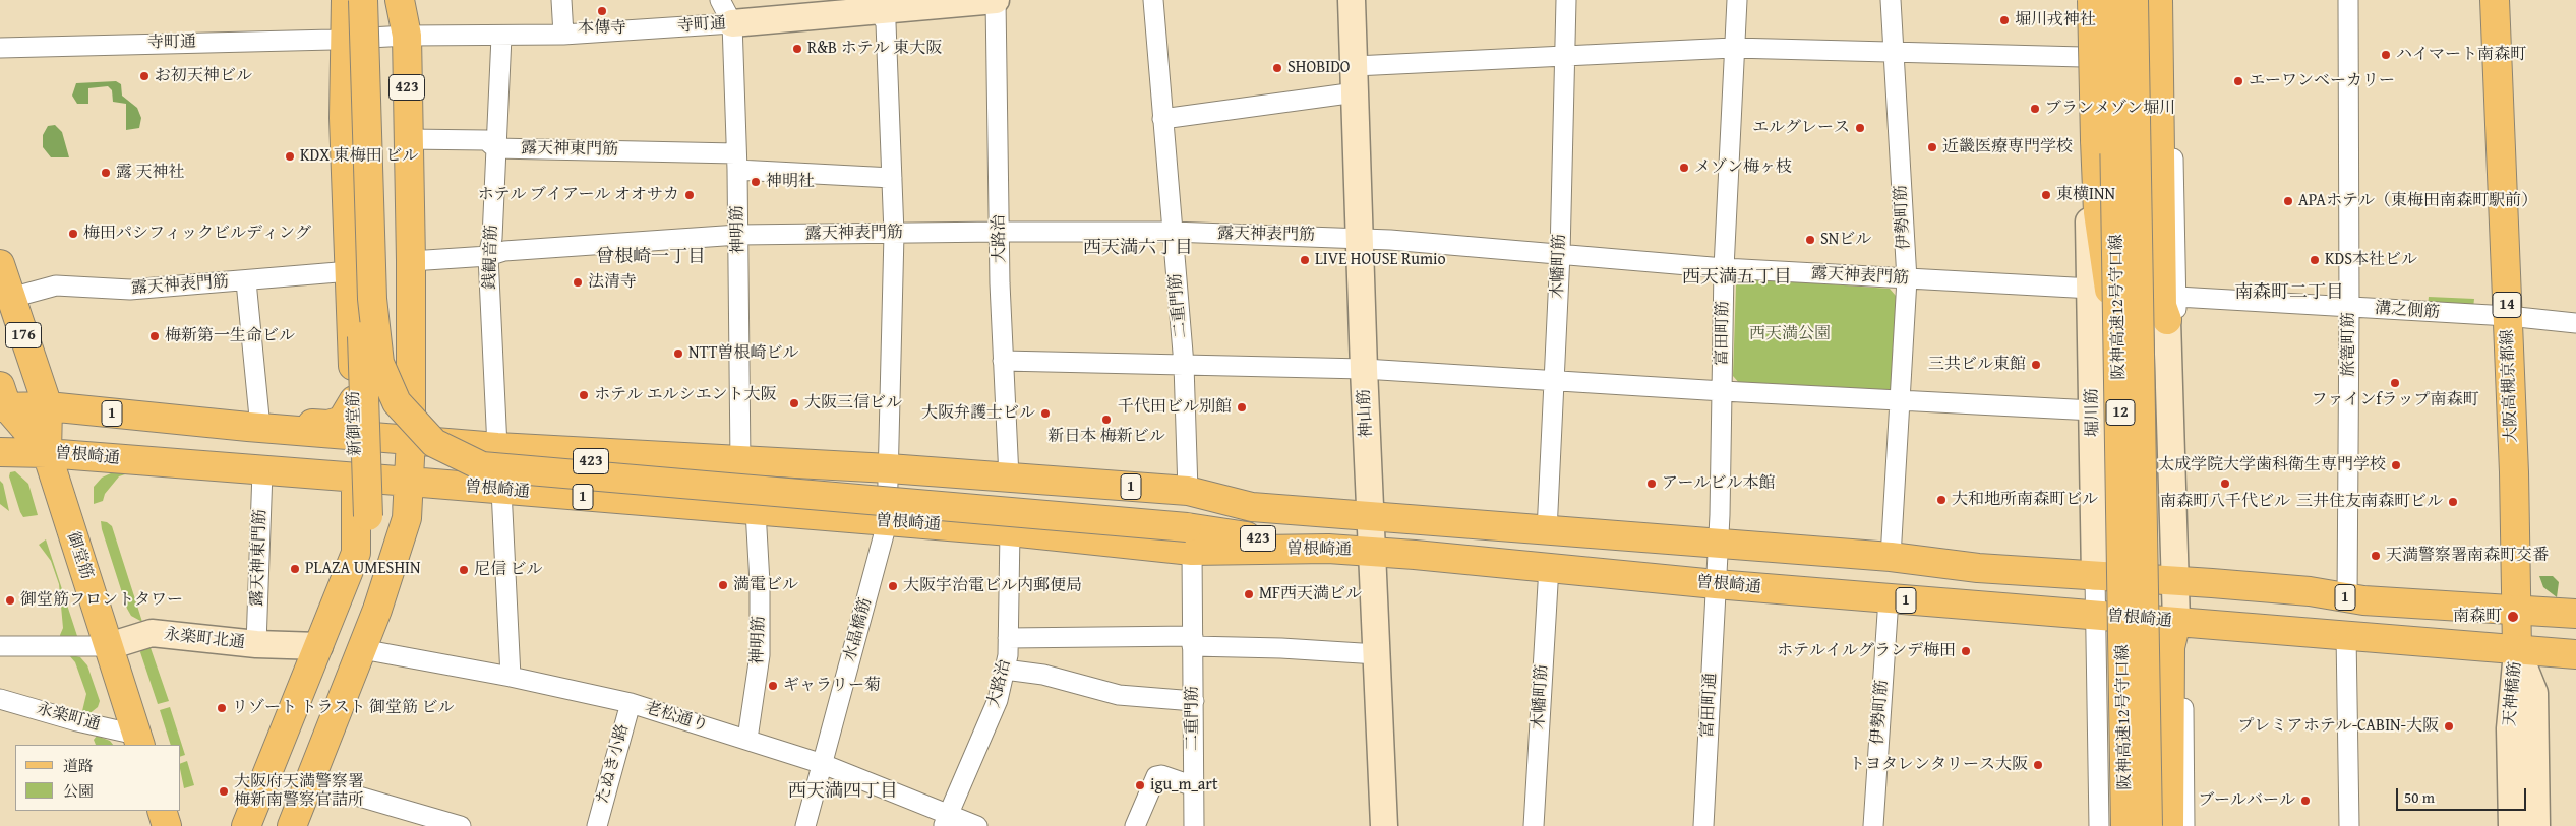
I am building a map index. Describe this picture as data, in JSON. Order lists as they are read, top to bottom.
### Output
{
  "streets": {
    "main road": [
      "423",
      "14",
      "阪神高速12号守口線",
      "176",
      "大阪高槻京都線",
      "12",
      "1",
      "新御堂筋",
      "曽根崎通",
      "御堂筋"
    ],
    "street": [
      "寺町通",
      "露天神東門筋",
      "伊勢町筋",
      "神明筋",
      "露天神表門筋",
      "大路治",
      "銭観音筋",
      "木幡町筋",
      "二重門筋",
      "溝之側筋",
      "富田町筋",
      "旅篭町筋",
      "堀川筋",
      "神山筋",
      "水晶橋筋",
      "永楽町北通",
      "天神橋筋",
      "富田町通",
      "永楽町通",
      "老松通り",
      "たぬき小路"
    ]
  },
  "crossings": [
    ["寺町通", "423"],
    ["寺町通", "神明筋"],
    ["寺町通", "大路治"],
    ["寺町通", "銭観音筋"],
    ["寺町通", "新御堂筋"],
    ["寺町通", "水晶橋筋"],
    ["423", "露天神東門筋"],
    ["423", "露天神表門筋"],
    ["423", "二重門筋"],
    ["423", "1"],
    ["423", "曽根崎通"],
    ["423", "老松通り"],
    ["露天神東門筋", "神明筋"],
    ["露天神東門筋", "銭観音筋"],
    ["露天神東門筋", "曽根崎通"],
    ["露天神東門筋", "水晶橋筋"],
    ["露天神東門筋", "永楽町北通"],
    ["伊勢町筋", "露天神表門筋"],
    ["伊勢町筋", "1"],
    ["伊勢町筋", "曽根崎通"],
    ["神明筋", "露天神表門筋"],
    ["神明筋", "1"],
    ["神明筋", "曽根崎通"],
    ["神明筋", "老松通り"],
    ["露天神表門筋", "大路治"],
    ["露天神表門筋", "銭観音筋"],
    ["露天神表門筋", "木幡町筋"],
    ["露天神表門筋", "二重門筋"],
    ["露天神表門筋", "富田町筋"],
    ["露天神表門筋", "堀川筋"],
    ["露天神表門筋", "神山筋"],
    ["露天神表門筋", "新御堂筋"],
    ["露天神表門筋", "御堂筋"],
    ["露天神表門筋", "水晶橋筋"],
    ["大路治", "1"],
    ["大路治", "曽根崎通"],
    ["大路治", "老松通り"],
    ["銭観音筋", "1"],
    ["木幡町筋", "1"],
    ["木幡町筋", "曽根崎通"],
    ["二重門筋", "1"],
    ["二重門筋", "曽根崎通"],
    ["溝之側筋", "旅篭町筋"],
    ["溝之側筋", "大阪高槻京都線"],
    ["富田町筋", "1"],
    ["富田町筋", "富田町通"],
    ["旅篭町筋", "1"],
    ["大阪高槻京都線", "1"],
    ["大阪高槻京都線", "曽根崎通"],
    ["大阪高槻京都線", "天神橋筋"],
    ["堀川筋", "1"],
    ["堀川筋", "曽根崎通"],
    ["1", "神山筋"],
    ["1", "新御堂筋"],
    ["1", "曽根崎通"],
    ["1", "御堂筋"],
    ["1", "水晶橋筋"],
    ["1", "富田町通"],
    ["神山筋", "曽根崎通"],
    ["新御堂筋", "曽根崎通"],
    ["新御堂筋", "永楽町北通"],
    ["曽根崎通", "御堂筋"],
    ["曽根崎通", "水晶橋筋"],
    ["曽根崎通", "天神橋筋"],
    ["曽根崎通", "富田町通"],
    ["御堂筋", "永楽町北通"],
    ["御堂筋", "永楽町通"],
    ["水晶橋筋", "老松通り"],
    ["老松通り", "たぬき小路"]
  ],
  "districts": [
    "西天満六丁目",
    "曾根崎一丁目",
    "西天満五丁目",
    "南森町二丁目",
    "西天満四丁目"
  ],
  "parks": ["西天満公園"],
  "places": [
    "本傳寺",
    "堀川戎神社",
    "R&B ホテル 東大阪",
    "ハイマート南森町",
    "SHOBIDO",
    "お初天神ビル",
    "エーワンベーカリー",
    "ブランメゾン堀川",
    "エルグレース",
    "近畿医療専門学校",
    "KDX 東梅田 ビル",
    "メゾン梅ヶ枝",
    "露 天神社",
    "神明社",
    "ホテル ブイアール オオサカ",
    "東横INN",
    "APAホテル（東梅田南森町駅前）",
    "梅田パシフィックビルディング",
    "SNビル",
    "LIVE HOUSE Rumio",
    "KDS本社ビル",
    "法清寺",
    "梅新第一生命ビル",
    "NTT曽根崎ビル",
    "三共ビル東館",
    "ファインfラップ南森町",
    "ホテル エルシエント大阪",
    "大阪三信ビル",
    "千代田ビル別館",
    "大阪弁護士ビル",
    "新日本 梅新ビル",
    "太成学院大学歯科衛生専門学校",
    "アールビル本館",
    "南森町八千代ビル",
    "大和地所南森町ビル",
    "三井住友南森町ビル",
    "天満警察署南森町交番",
    "PLAZA UMESHIN",
    "尼信 ビル",
    "満電ビル",
    "大阪宇治電ビル内郵便局",
    "MF西天満ビル",
    "御堂筋フロントタワー",
    "南森町",
    "ホテルイルグランデ梅田",
    "ギャラリー菊",
    "リゾート トラスト 御堂筋 ビル",
    "プレミアホテル-CABIN-大阪",
    "トヨタレンタリース大阪",
    "igu_m_art",
    "大阪府天満警察署 梅新南警察官詰所",
    "ブールバール"
  ],
  "legend": ["道路", "公園"],
  "scale_bar": "50 m"
}
